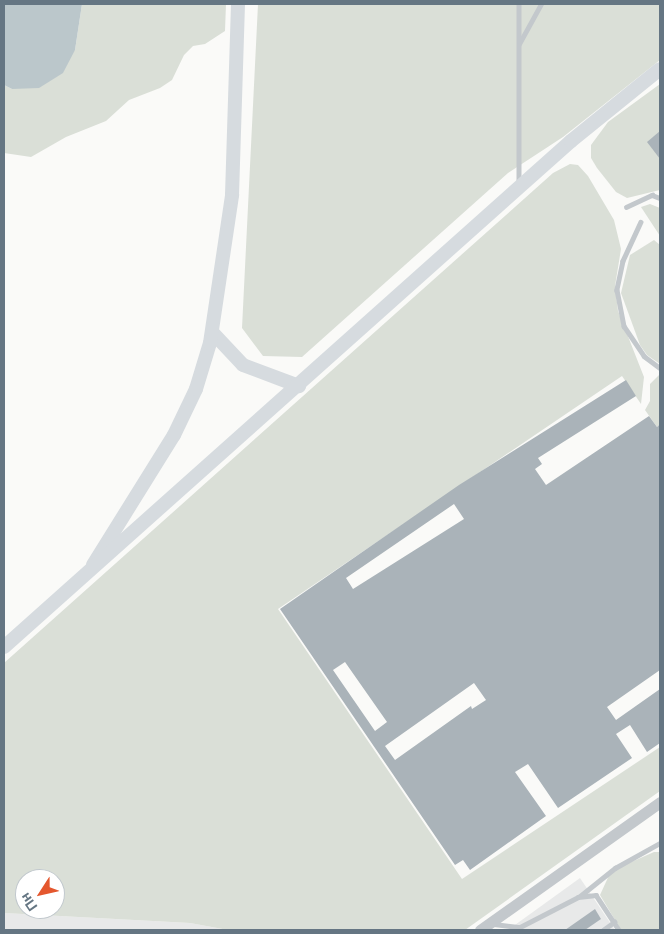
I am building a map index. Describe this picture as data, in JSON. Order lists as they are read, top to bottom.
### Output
{
  "north": "bottom left"
}
